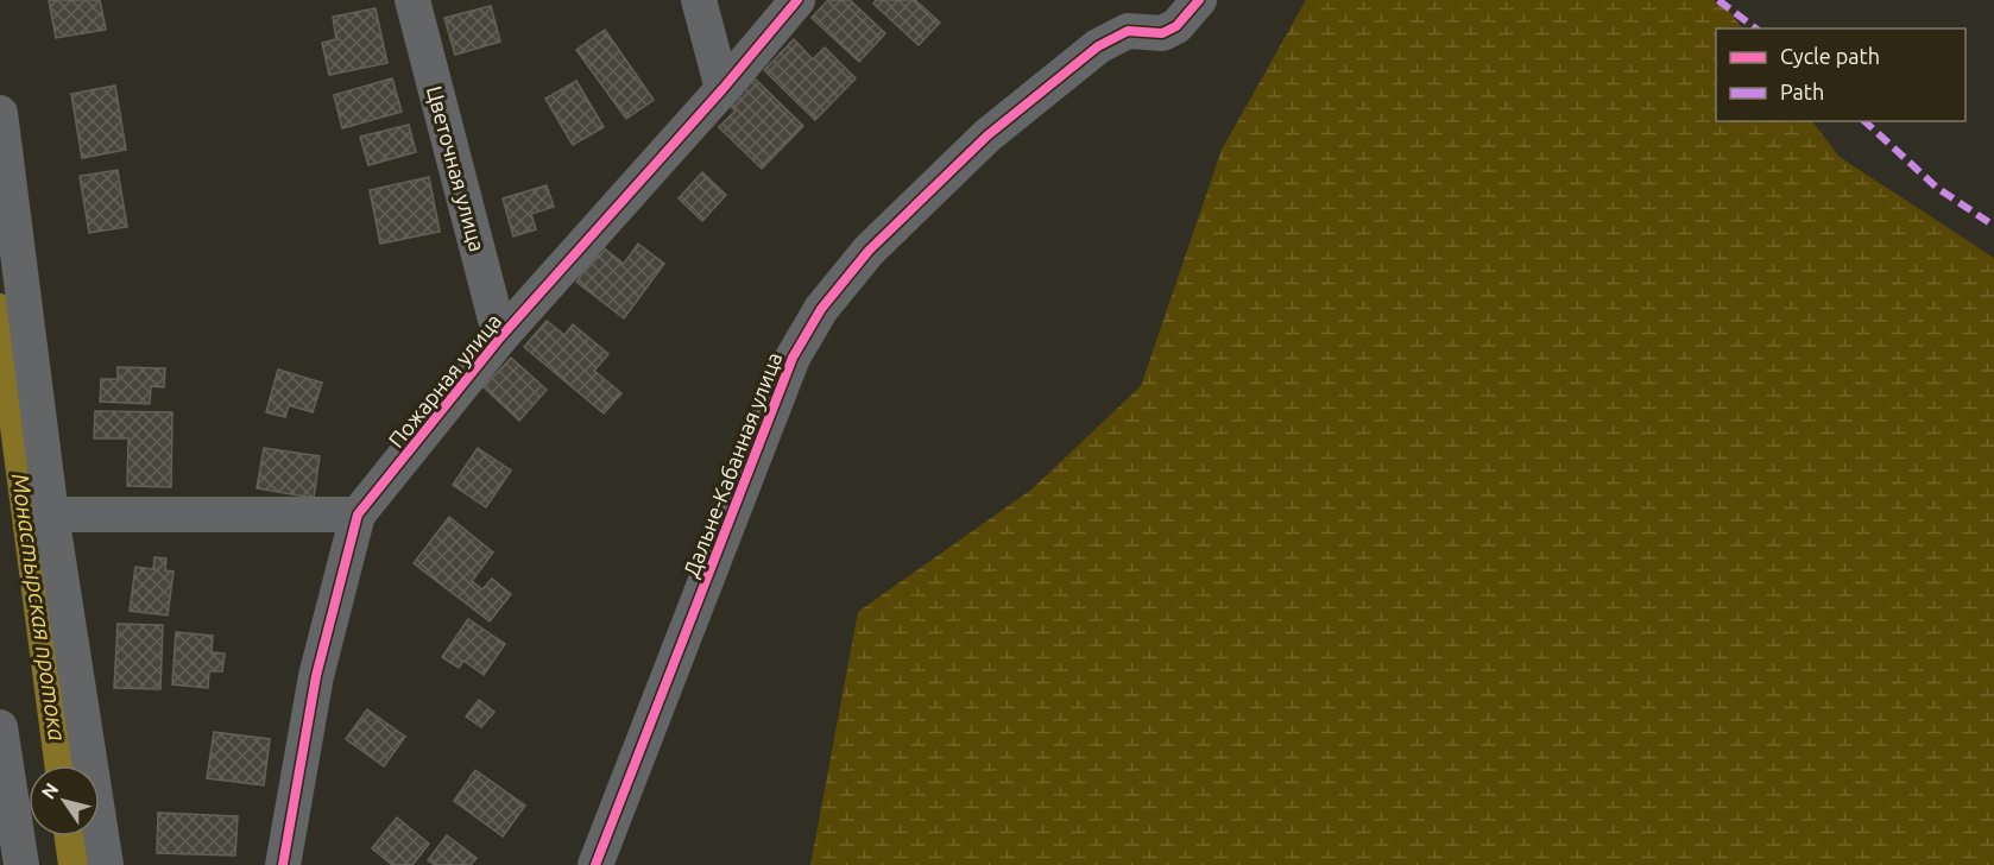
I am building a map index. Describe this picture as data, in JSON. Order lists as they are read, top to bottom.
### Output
{
  "streets": {
    "street": ["Цветочная улица", "Пожарная улица", "Дальне-Кабанная улица"]
  },
  "crossings": [
    ["Цветочная улица", "Пожарная улица"]
  ],
  "water": ["Монастырская протока"],
  "legend": ["Cycle path", "Path"],
  "north": "top left"
}
